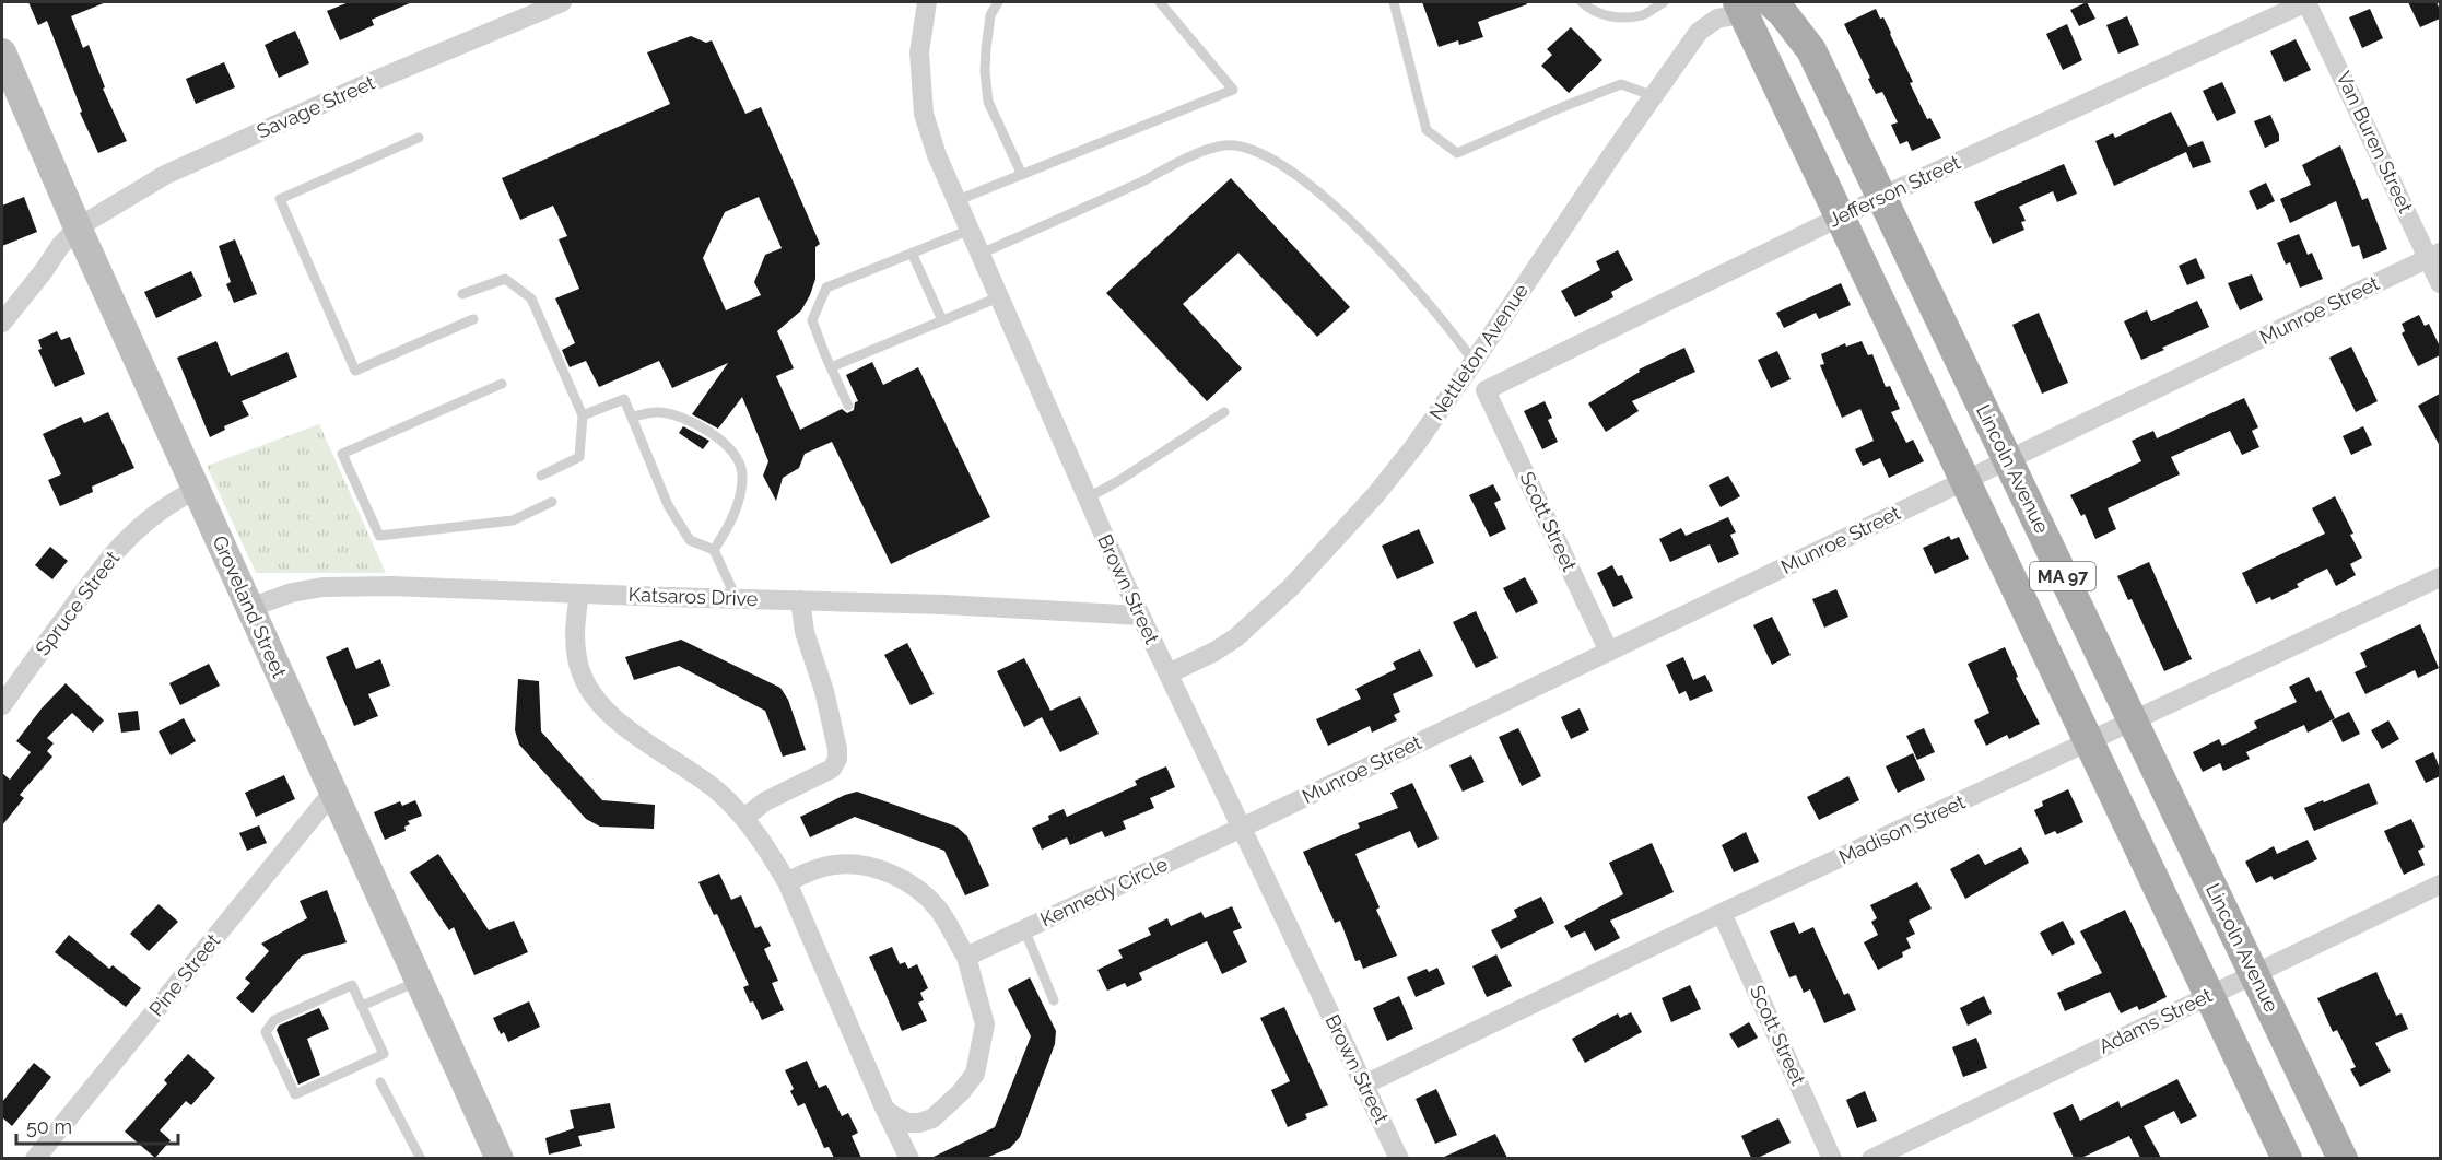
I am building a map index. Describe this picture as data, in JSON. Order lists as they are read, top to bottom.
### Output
{
  "streets": {
    "main road": ["Lincoln Avenue", "MA 97", "Groveland Street"],
    "street": [
      "Savage Street",
      "Van Buren Street",
      "Jefferson Street",
      "Munroe Street",
      "Nettleton Avenue",
      "Scott Street",
      "Brown Street",
      "Katsaros Drive",
      "Spruce Street",
      "Madison Street",
      "Kennedy Circle",
      "Pine Street",
      "Adams Street"
    ]
  },
  "crossings": [
    ["Savage Street", "Groveland Street"],
    ["Van Buren Street", "Jefferson Street"],
    ["Van Buren Street", "Munroe Street"],
    ["Jefferson Street", "Lincoln Avenue"],
    ["Jefferson Street", "Scott Street"],
    ["Jefferson Street", "MA 97"],
    ["Munroe Street", "Lincoln Avenue"],
    ["Munroe Street", "Scott Street"],
    ["Munroe Street", "MA 97"],
    ["Munroe Street", "Brown Street"],
    ["Munroe Street", "Kennedy Circle"],
    ["Nettleton Avenue", "Lincoln Avenue"],
    ["Nettleton Avenue", "MA 97"],
    ["Nettleton Avenue", "Brown Street"],
    ["Lincoln Avenue", "MA 97"],
    ["Lincoln Avenue", "Madison Street"],
    ["Lincoln Avenue", "Adams Street"],
    ["Scott Street", "Madison Street"],
    ["MA 97", "Madison Street"],
    ["MA 97", "Adams Street"],
    ["Brown Street", "Katsaros Drive"],
    ["Brown Street", "Madison Street"],
    ["Brown Street", "Kennedy Circle"],
    ["Katsaros Drive", "Groveland Street"],
    ["Spruce Street", "Groveland Street"],
    ["Groveland Street", "Pine Street"]
  ],
  "scale_bar": "50 m"
}
